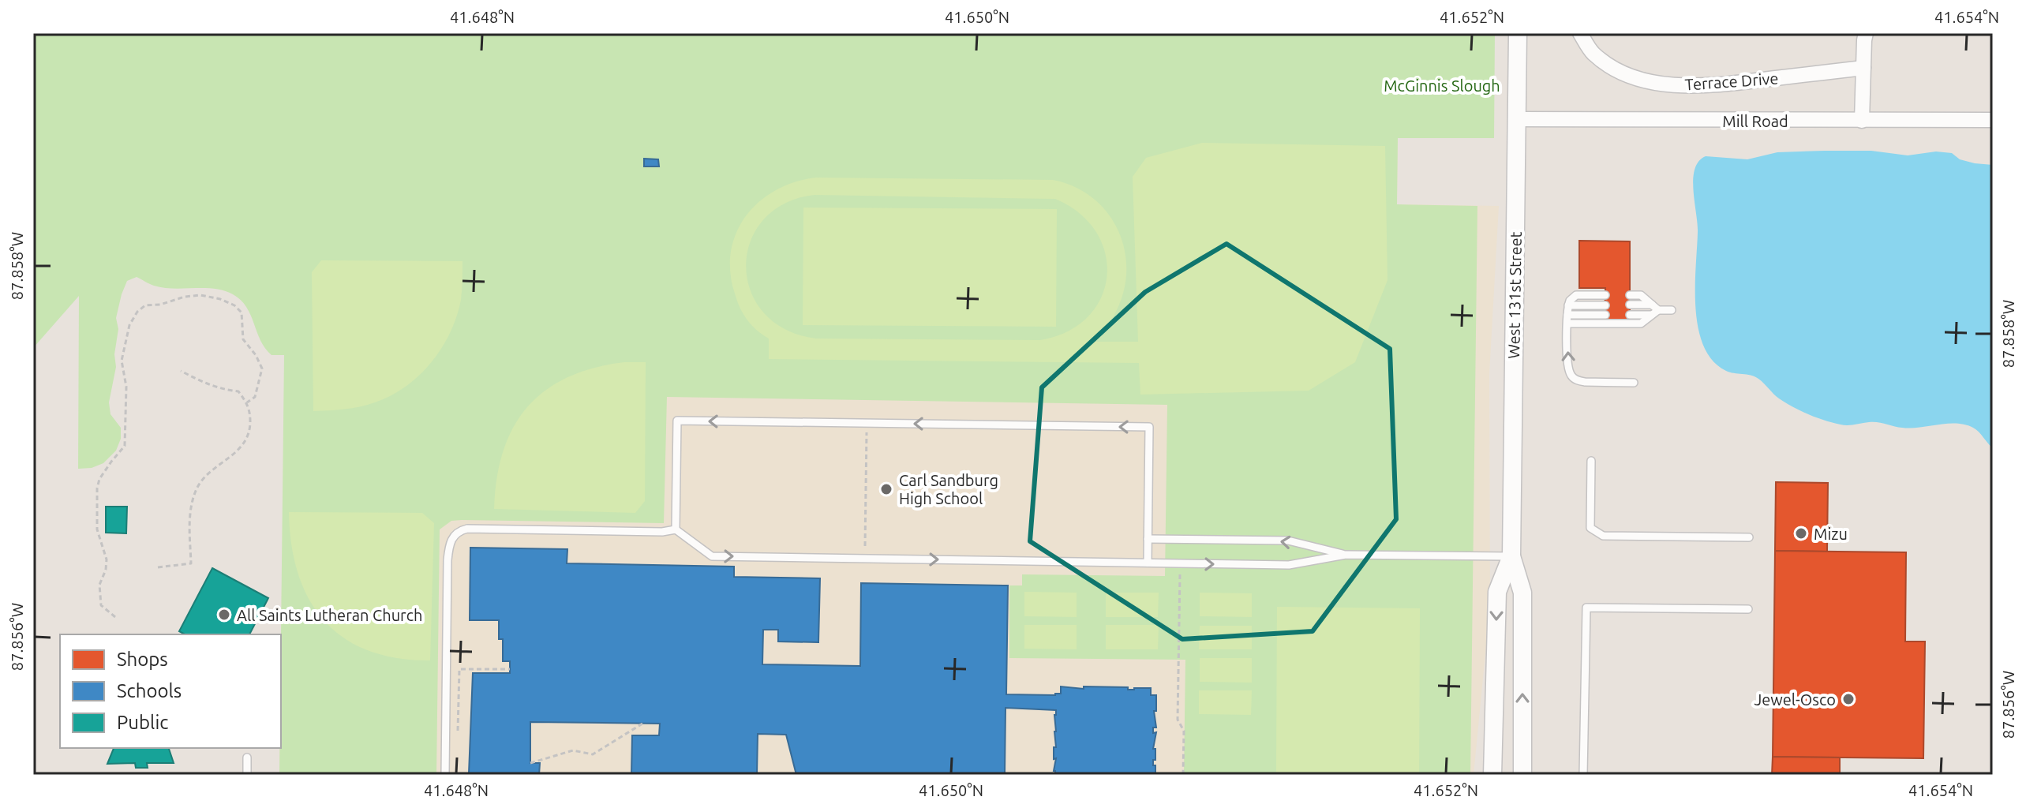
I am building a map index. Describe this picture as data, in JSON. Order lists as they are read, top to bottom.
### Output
{
  "streets": {
    "street": ["Terrace Drive", "Mill Road", "West 131st Street"]
  },
  "crossings": [
    ["Mill Road", "West 131st Street"]
  ],
  "parks": ["McGinnis Slough"],
  "places": [
    "Carl Sandburg High School",
    "Mizu",
    "All Saints Lutheran Church",
    "Jewel-Osco"
  ],
  "legend": ["Shops", "Schools", "Public"],
  "coordinates": [
    "41.648°N",
    "41.650°N",
    "41.652°N",
    "41.654°N",
    "87.858°W",
    "87.856°W"
  ]
}
